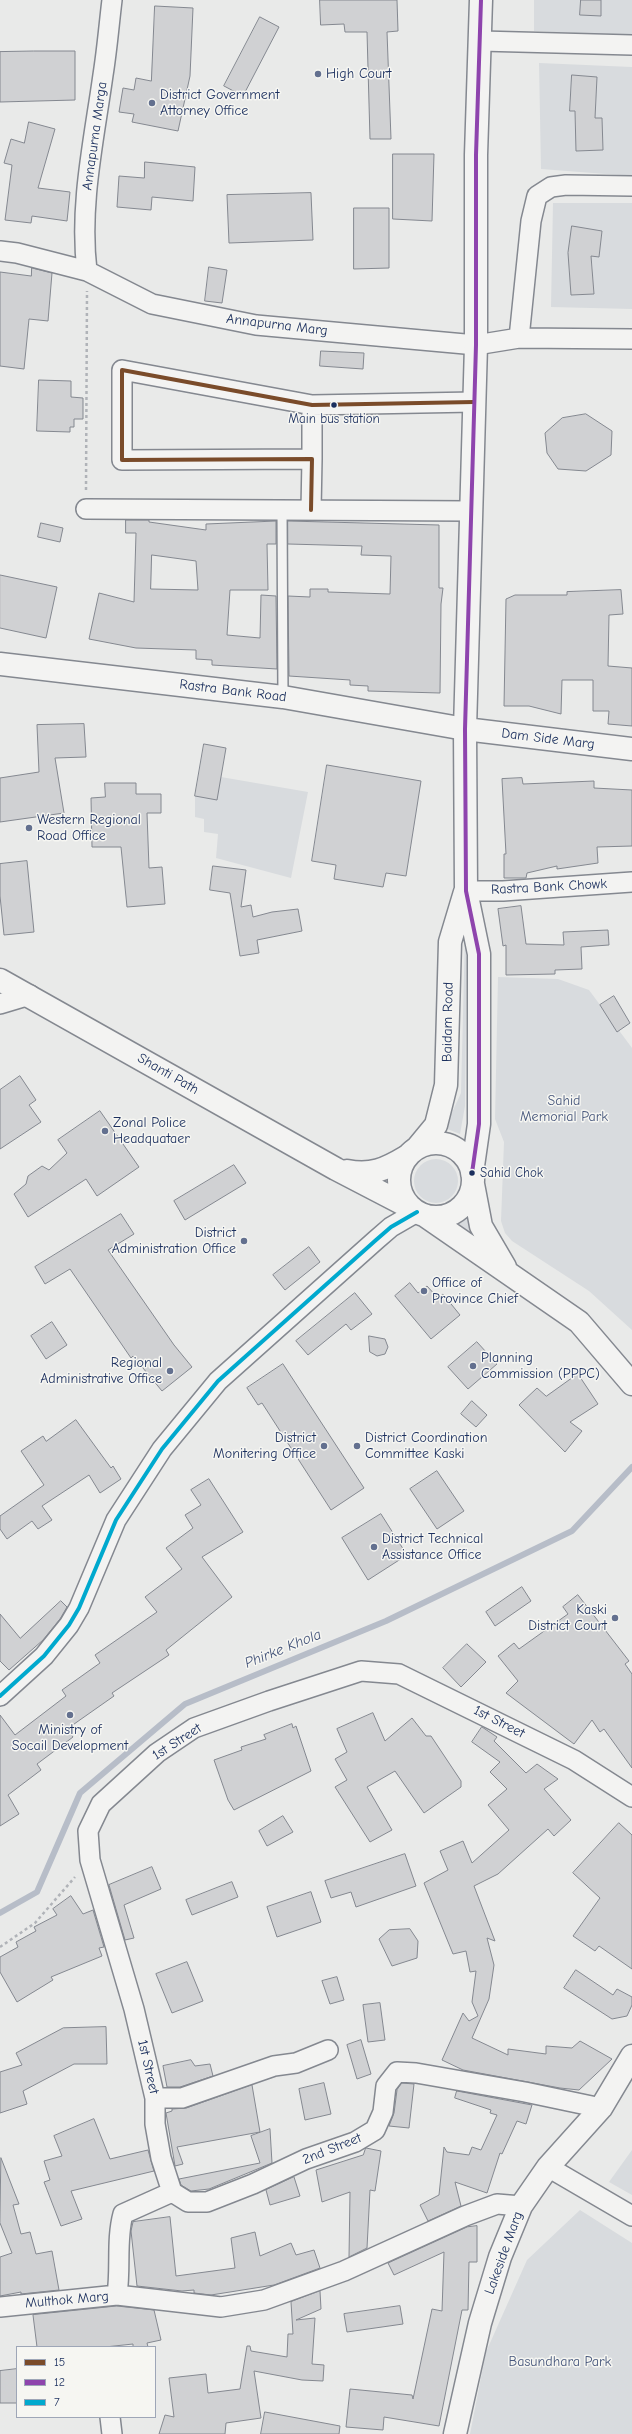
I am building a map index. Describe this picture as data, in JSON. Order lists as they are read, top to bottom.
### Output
{
  "streets": {
    "main road": [
      "Rastra Bank Road",
      "Dam Side Marg",
      "Baidam Road",
      "Shanti Path",
      "Lakeside Marg"
    ],
    "street": [
      "Annapurna Marga",
      "Annapurna Marg",
      "Rastra Bank Chowk",
      "1st Street",
      "2nd Street",
      "Multhok Marg"
    ]
  },
  "crossings": [
    ["Annapurna Marga", "Annapurna Marg"],
    ["Annapurna Marg", "Baidam Road"],
    ["Rastra Bank Road", "Dam Side Marg"],
    ["Rastra Bank Road", "Baidam Road"],
    ["Dam Side Marg", "Baidam Road"],
    ["Rastra Bank Chowk", "Baidam Road"],
    ["Baidam Road", "Shanti Path"],
    ["1st Street", "2nd Street"],
    ["1st Street", "Multhok Marg"],
    ["2nd Street", "Lakeside Marg"],
    ["2nd Street", "Multhok Marg"]
  ],
  "water": ["Phirke Khola"],
  "parks": ["Sahid Memorial Park", "Basundhara Park"],
  "places": [
    "High Court",
    "District Government Attorney Office",
    "Main bus station",
    "Western Regional Road Office",
    "Zonal Police Headquataer",
    "Sahid Chok",
    "District Administration Office",
    "Office of Province Chief",
    "Planning Commission (PPPC)",
    "Regional Administrative Office",
    "District Monitering Office",
    "District Coordination Committee Kaski",
    "District Technical Assistance Office",
    "Kaski District Court",
    "Ministry of Socail Development"
  ],
  "lines": ["transit line 12", "transit line 15", "transit line 7"],
  "legend": ["15", "12", "7"]
}
